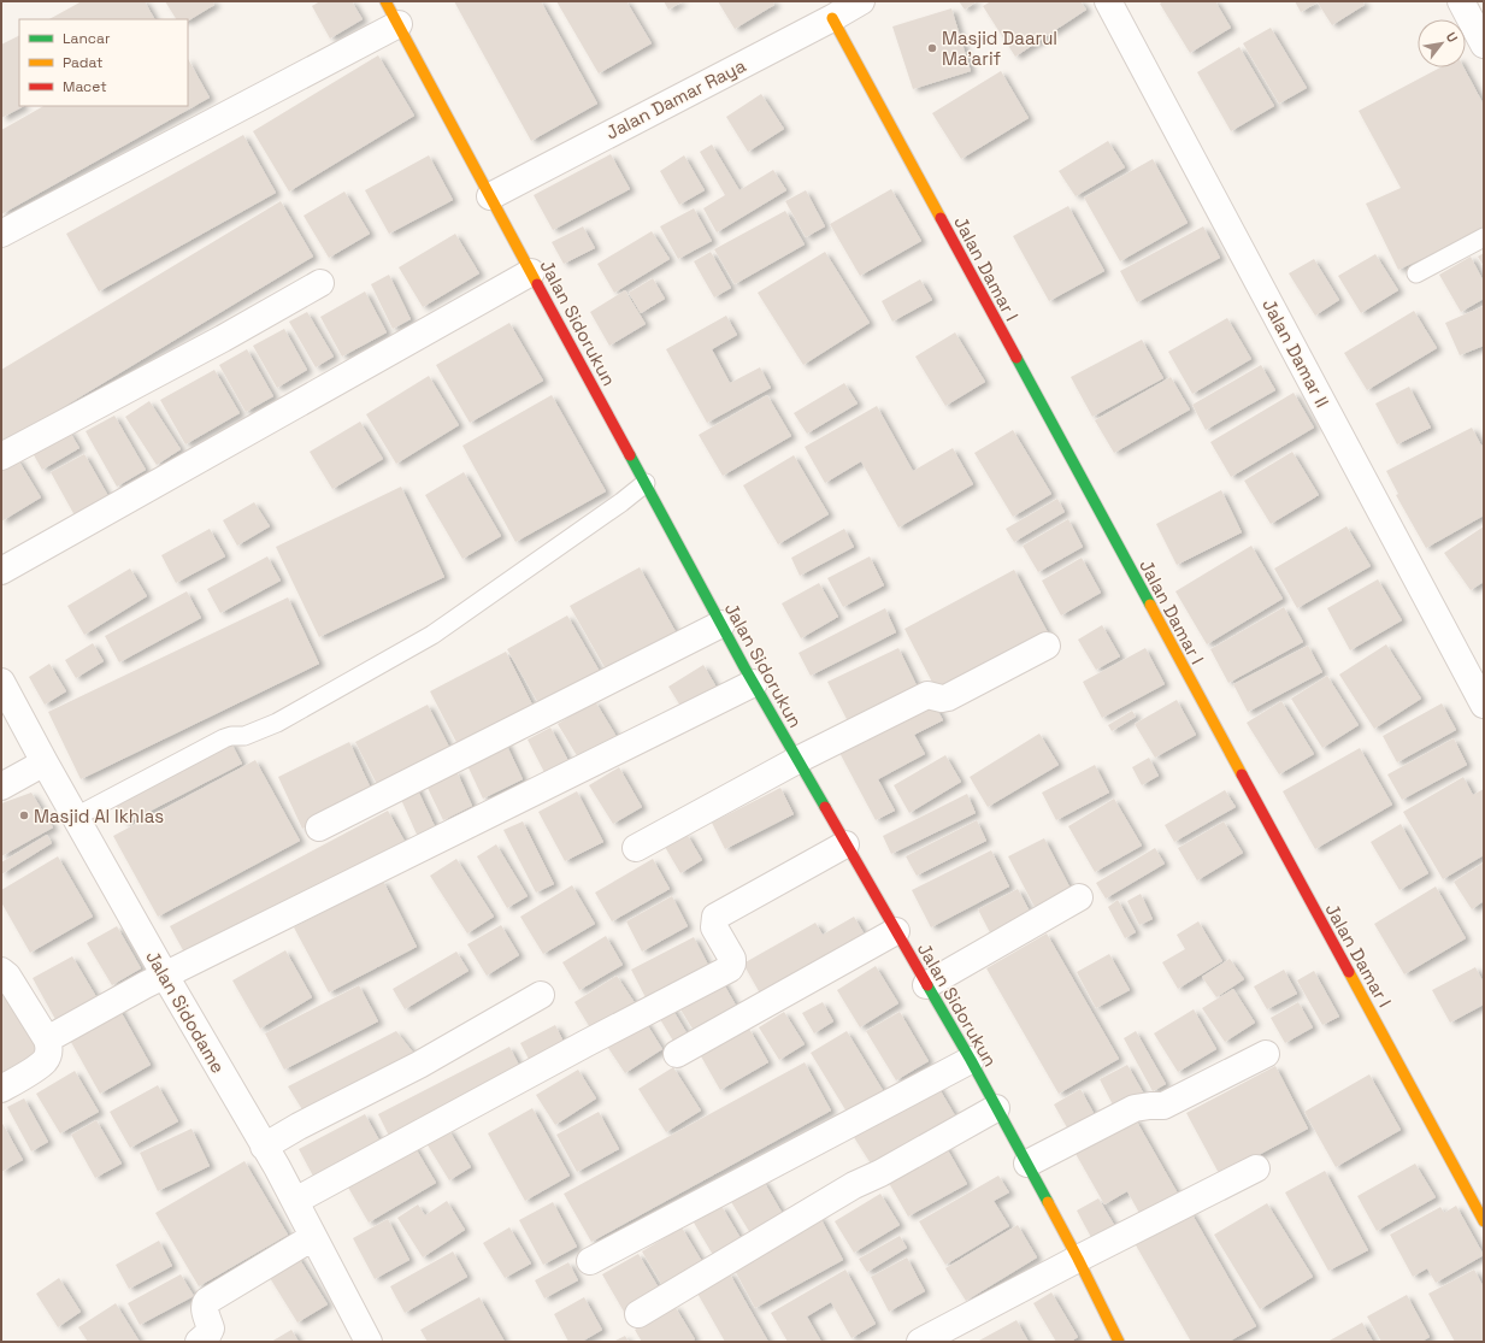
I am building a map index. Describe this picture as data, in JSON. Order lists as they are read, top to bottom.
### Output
{
  "streets": {
    "street": [
      "Jalan Damar Raya",
      "Jalan Damar I",
      "Jalan Sidorukun",
      "Jalan Damar II",
      "Jalan Sidodame"
    ]
  },
  "crossings": [
    ["Jalan Damar Raya", "Jalan Damar I"],
    ["Jalan Damar Raya", "Jalan Sidorukun"]
  ],
  "places": ["Masjid Daarul Ma'arif", "Masjid Al Ikhlas"],
  "legend": ["Lancar", "Padat", "Macet"],
  "north": "top right"
}
